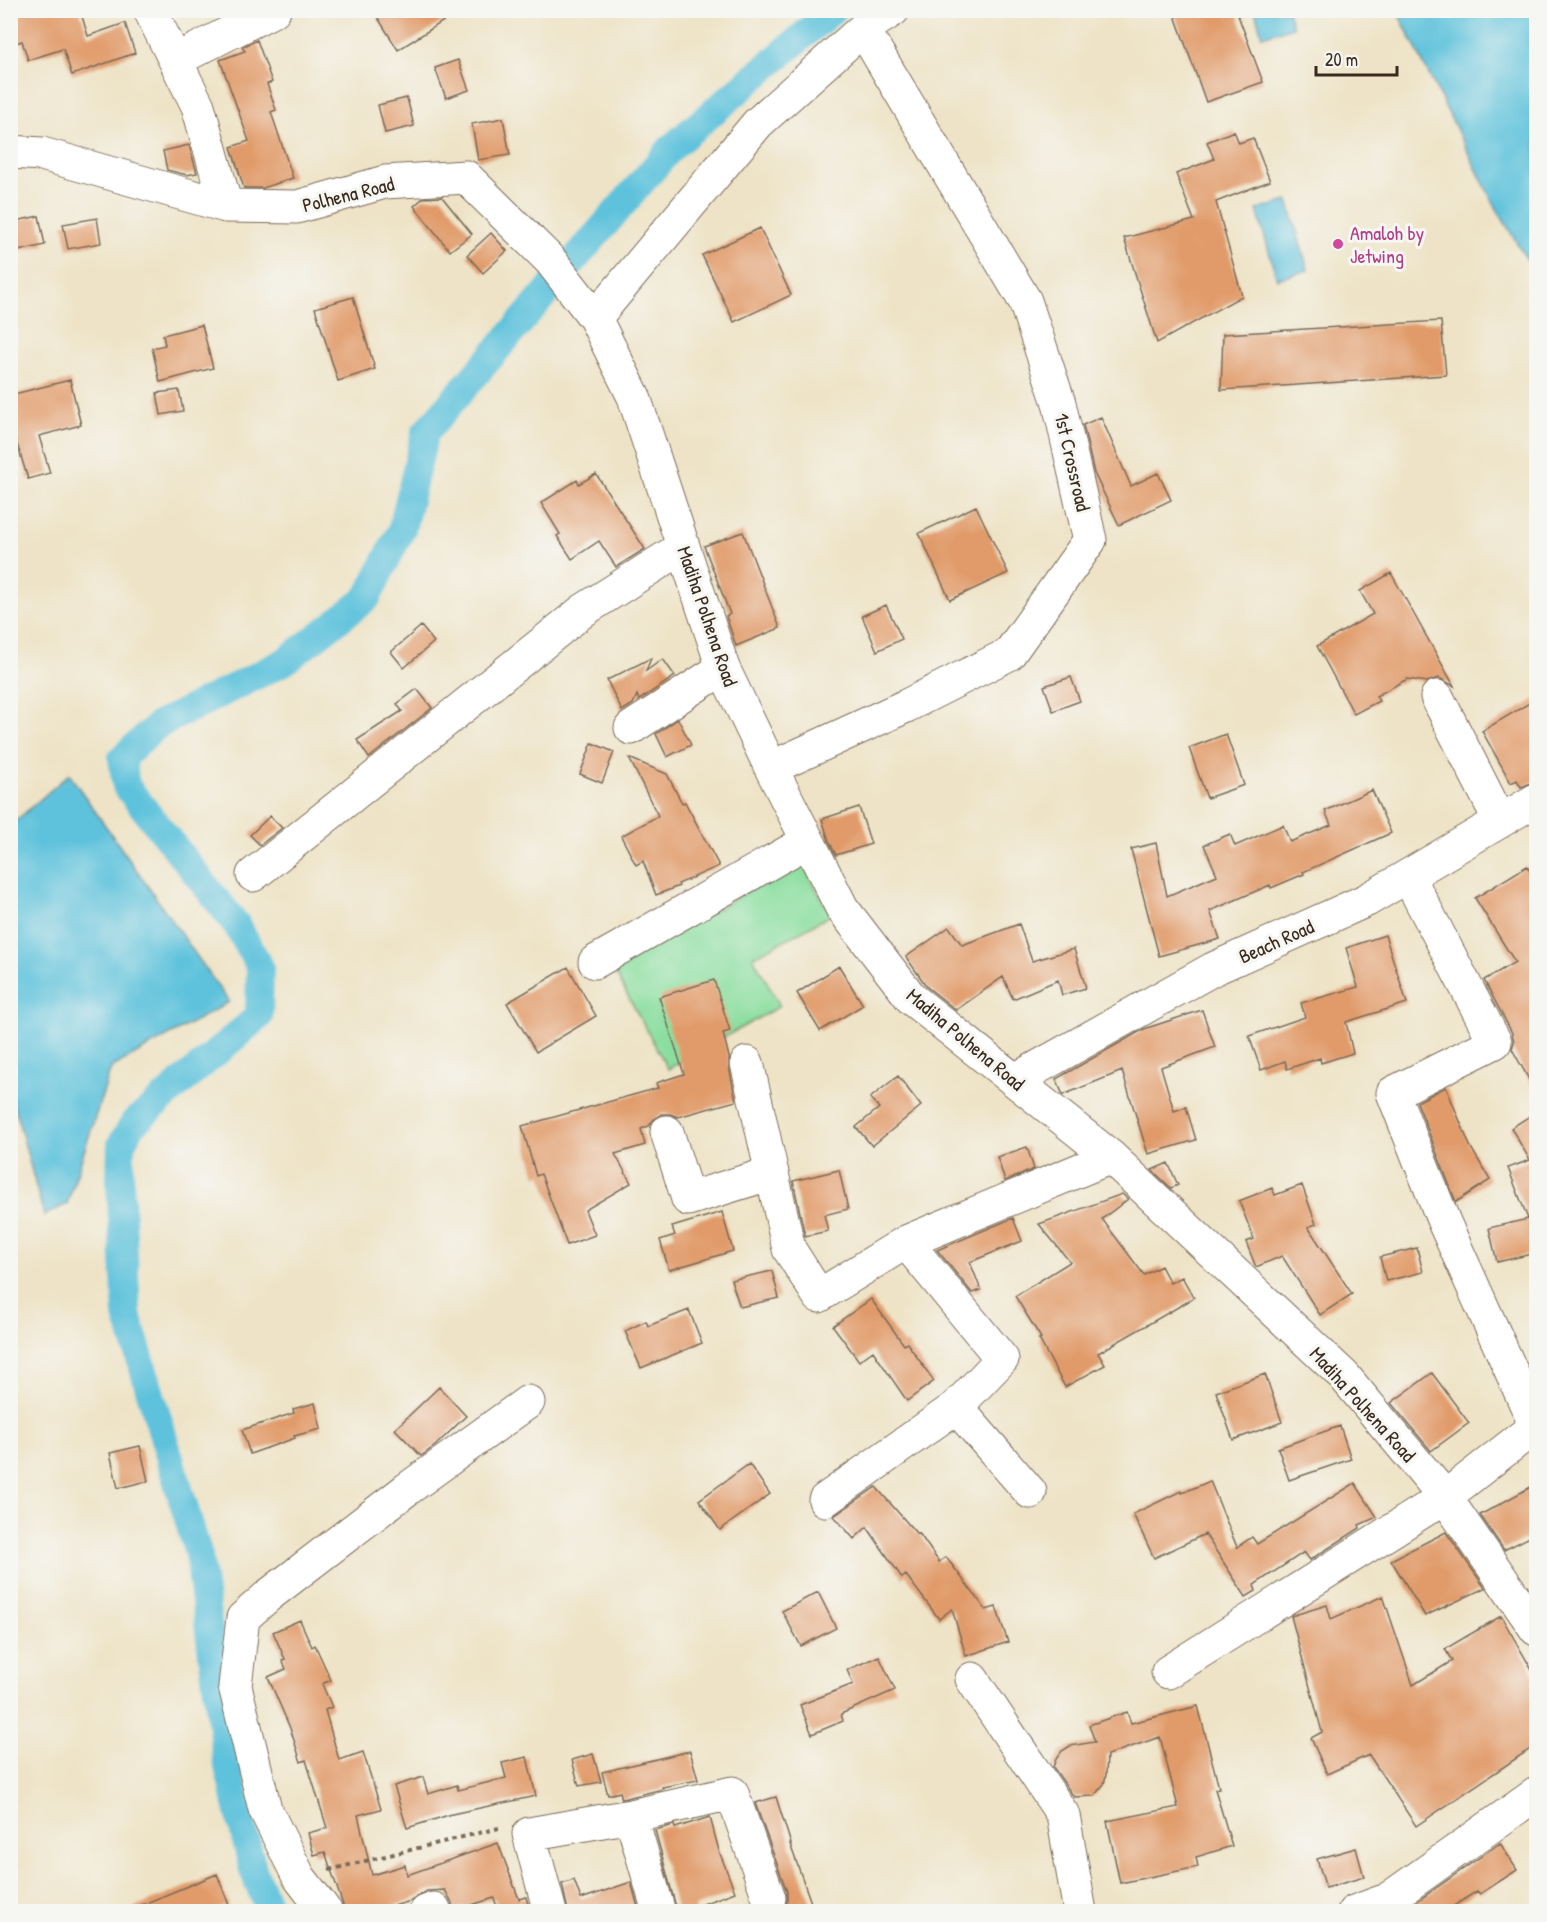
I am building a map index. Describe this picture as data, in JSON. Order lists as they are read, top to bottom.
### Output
{
  "streets": {
    "street": [
      "Polhena Road",
      "1st Crossroad",
      "Madiha Polhena Road",
      "Beach Road"
    ]
  },
  "crossings": [
    ["Polhena Road", "Madiha Polhena Road"],
    ["1st Crossroad", "Madiha Polhena Road"],
    ["Madiha Polhena Road", "Beach Road"]
  ],
  "places": ["Amaloh by Jetwing"],
  "scale_bar": "20 m"
}
